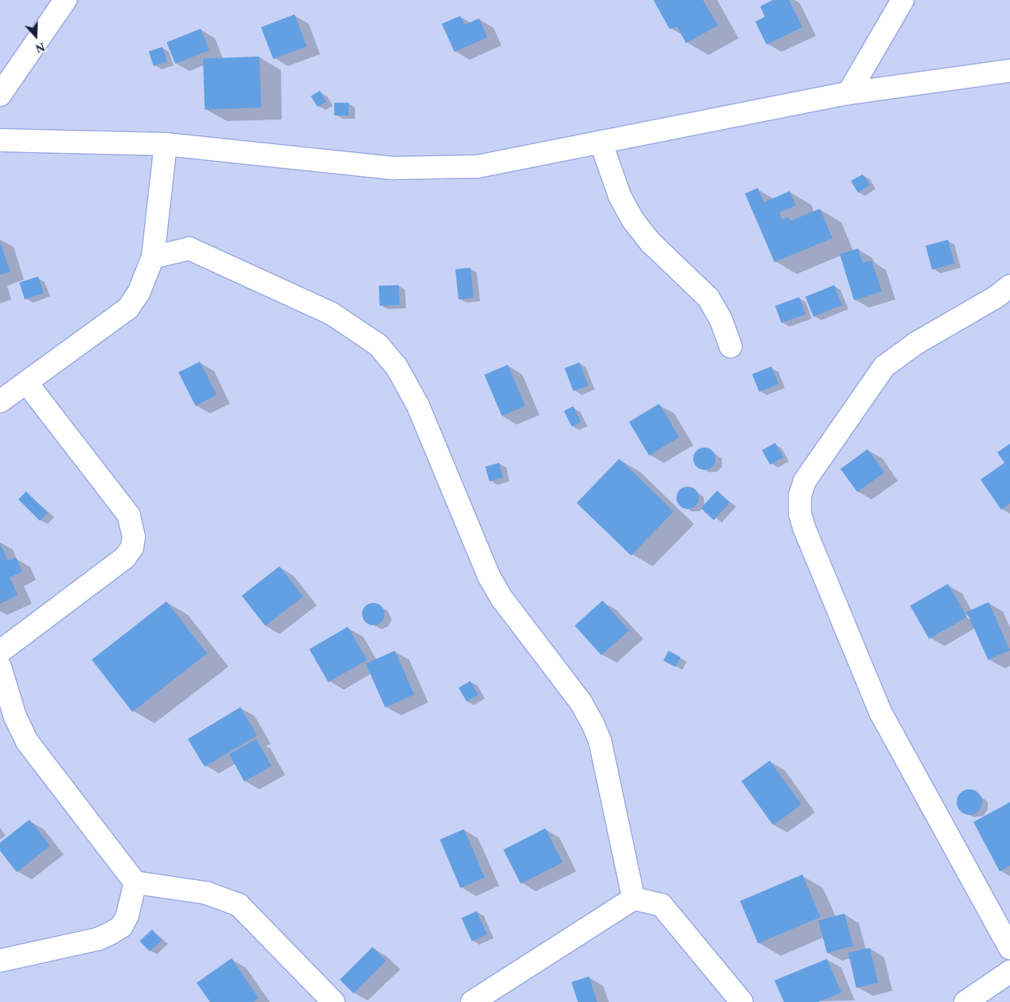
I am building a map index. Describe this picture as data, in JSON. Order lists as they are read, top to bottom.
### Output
{
  "north": "bottom"
}
